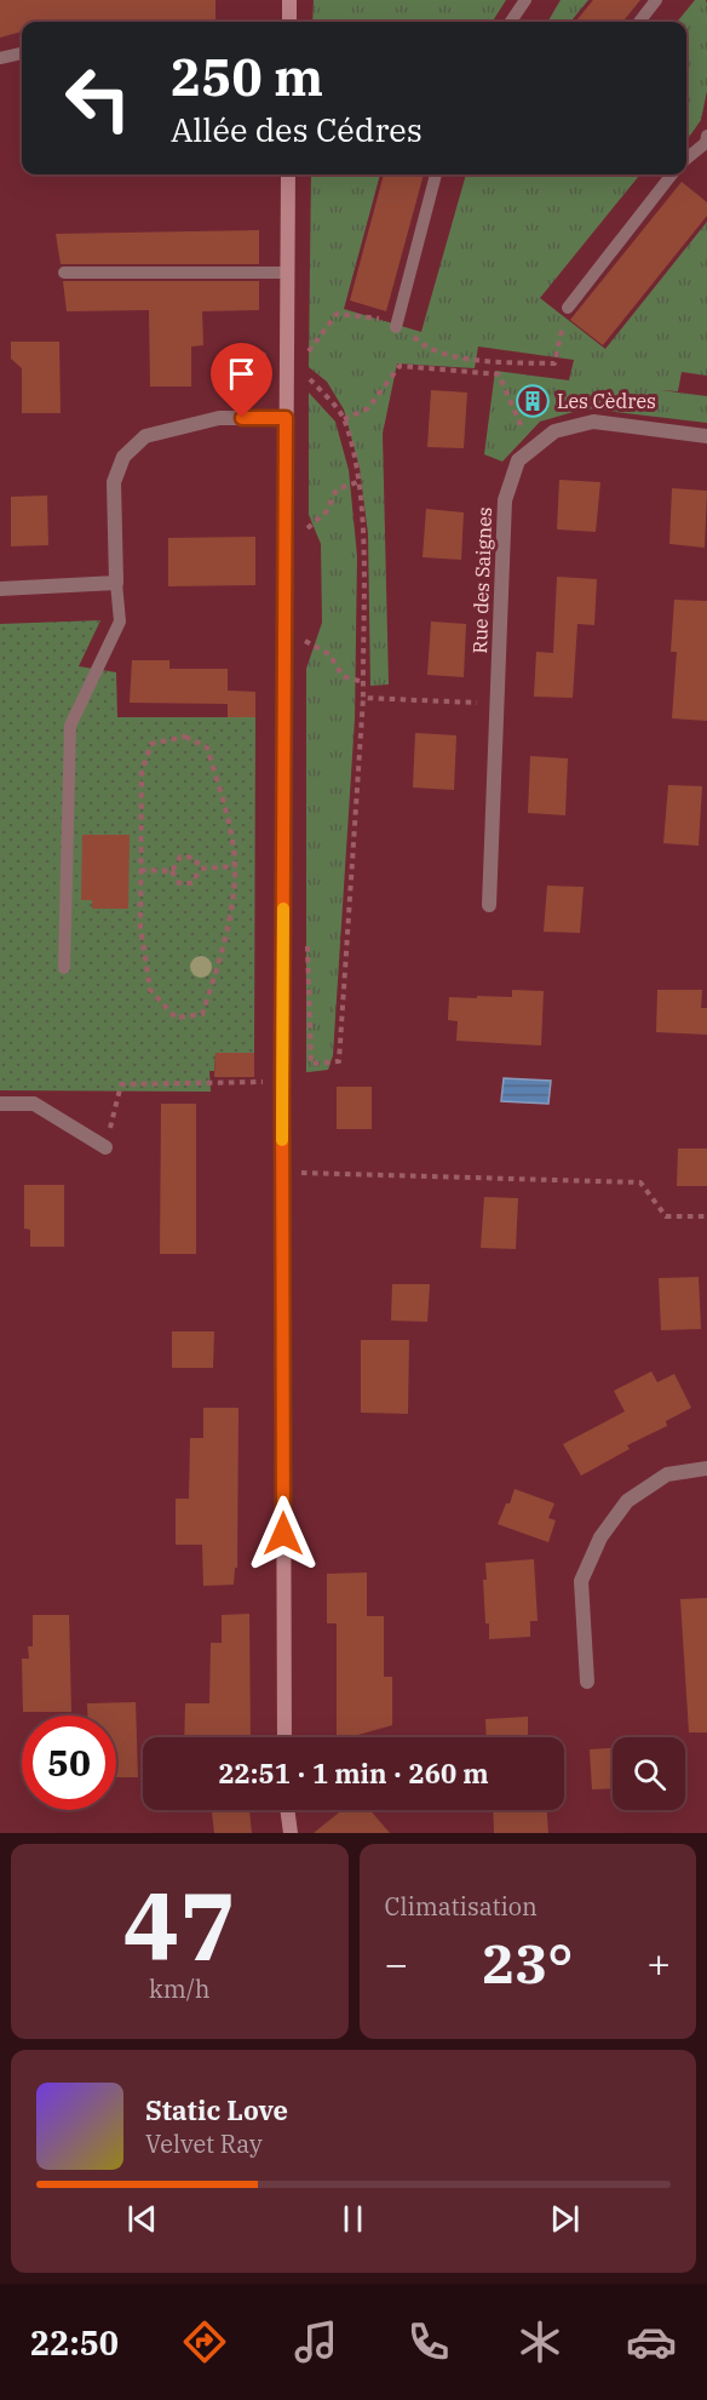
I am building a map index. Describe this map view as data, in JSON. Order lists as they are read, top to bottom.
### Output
{
  "streets": {
    "street": ["Rue des Saignes"]
  },
  "places": {
    "building": ["Les Cèdres"]
  },
  "page": {
    "turn": ["250 m", "Allée des Cédres"],
    "limit": "50",
    "trip": "22:51 · 1 min · 260 m",
    "tile": [
      ["47", "km/h"],
      "Climatisation"
    ],
    "heat": ["−", "23°", "+"],
    "song": ["Static Love", "Velvet Ray"],
    "tabs": "22:50"
  }
}
